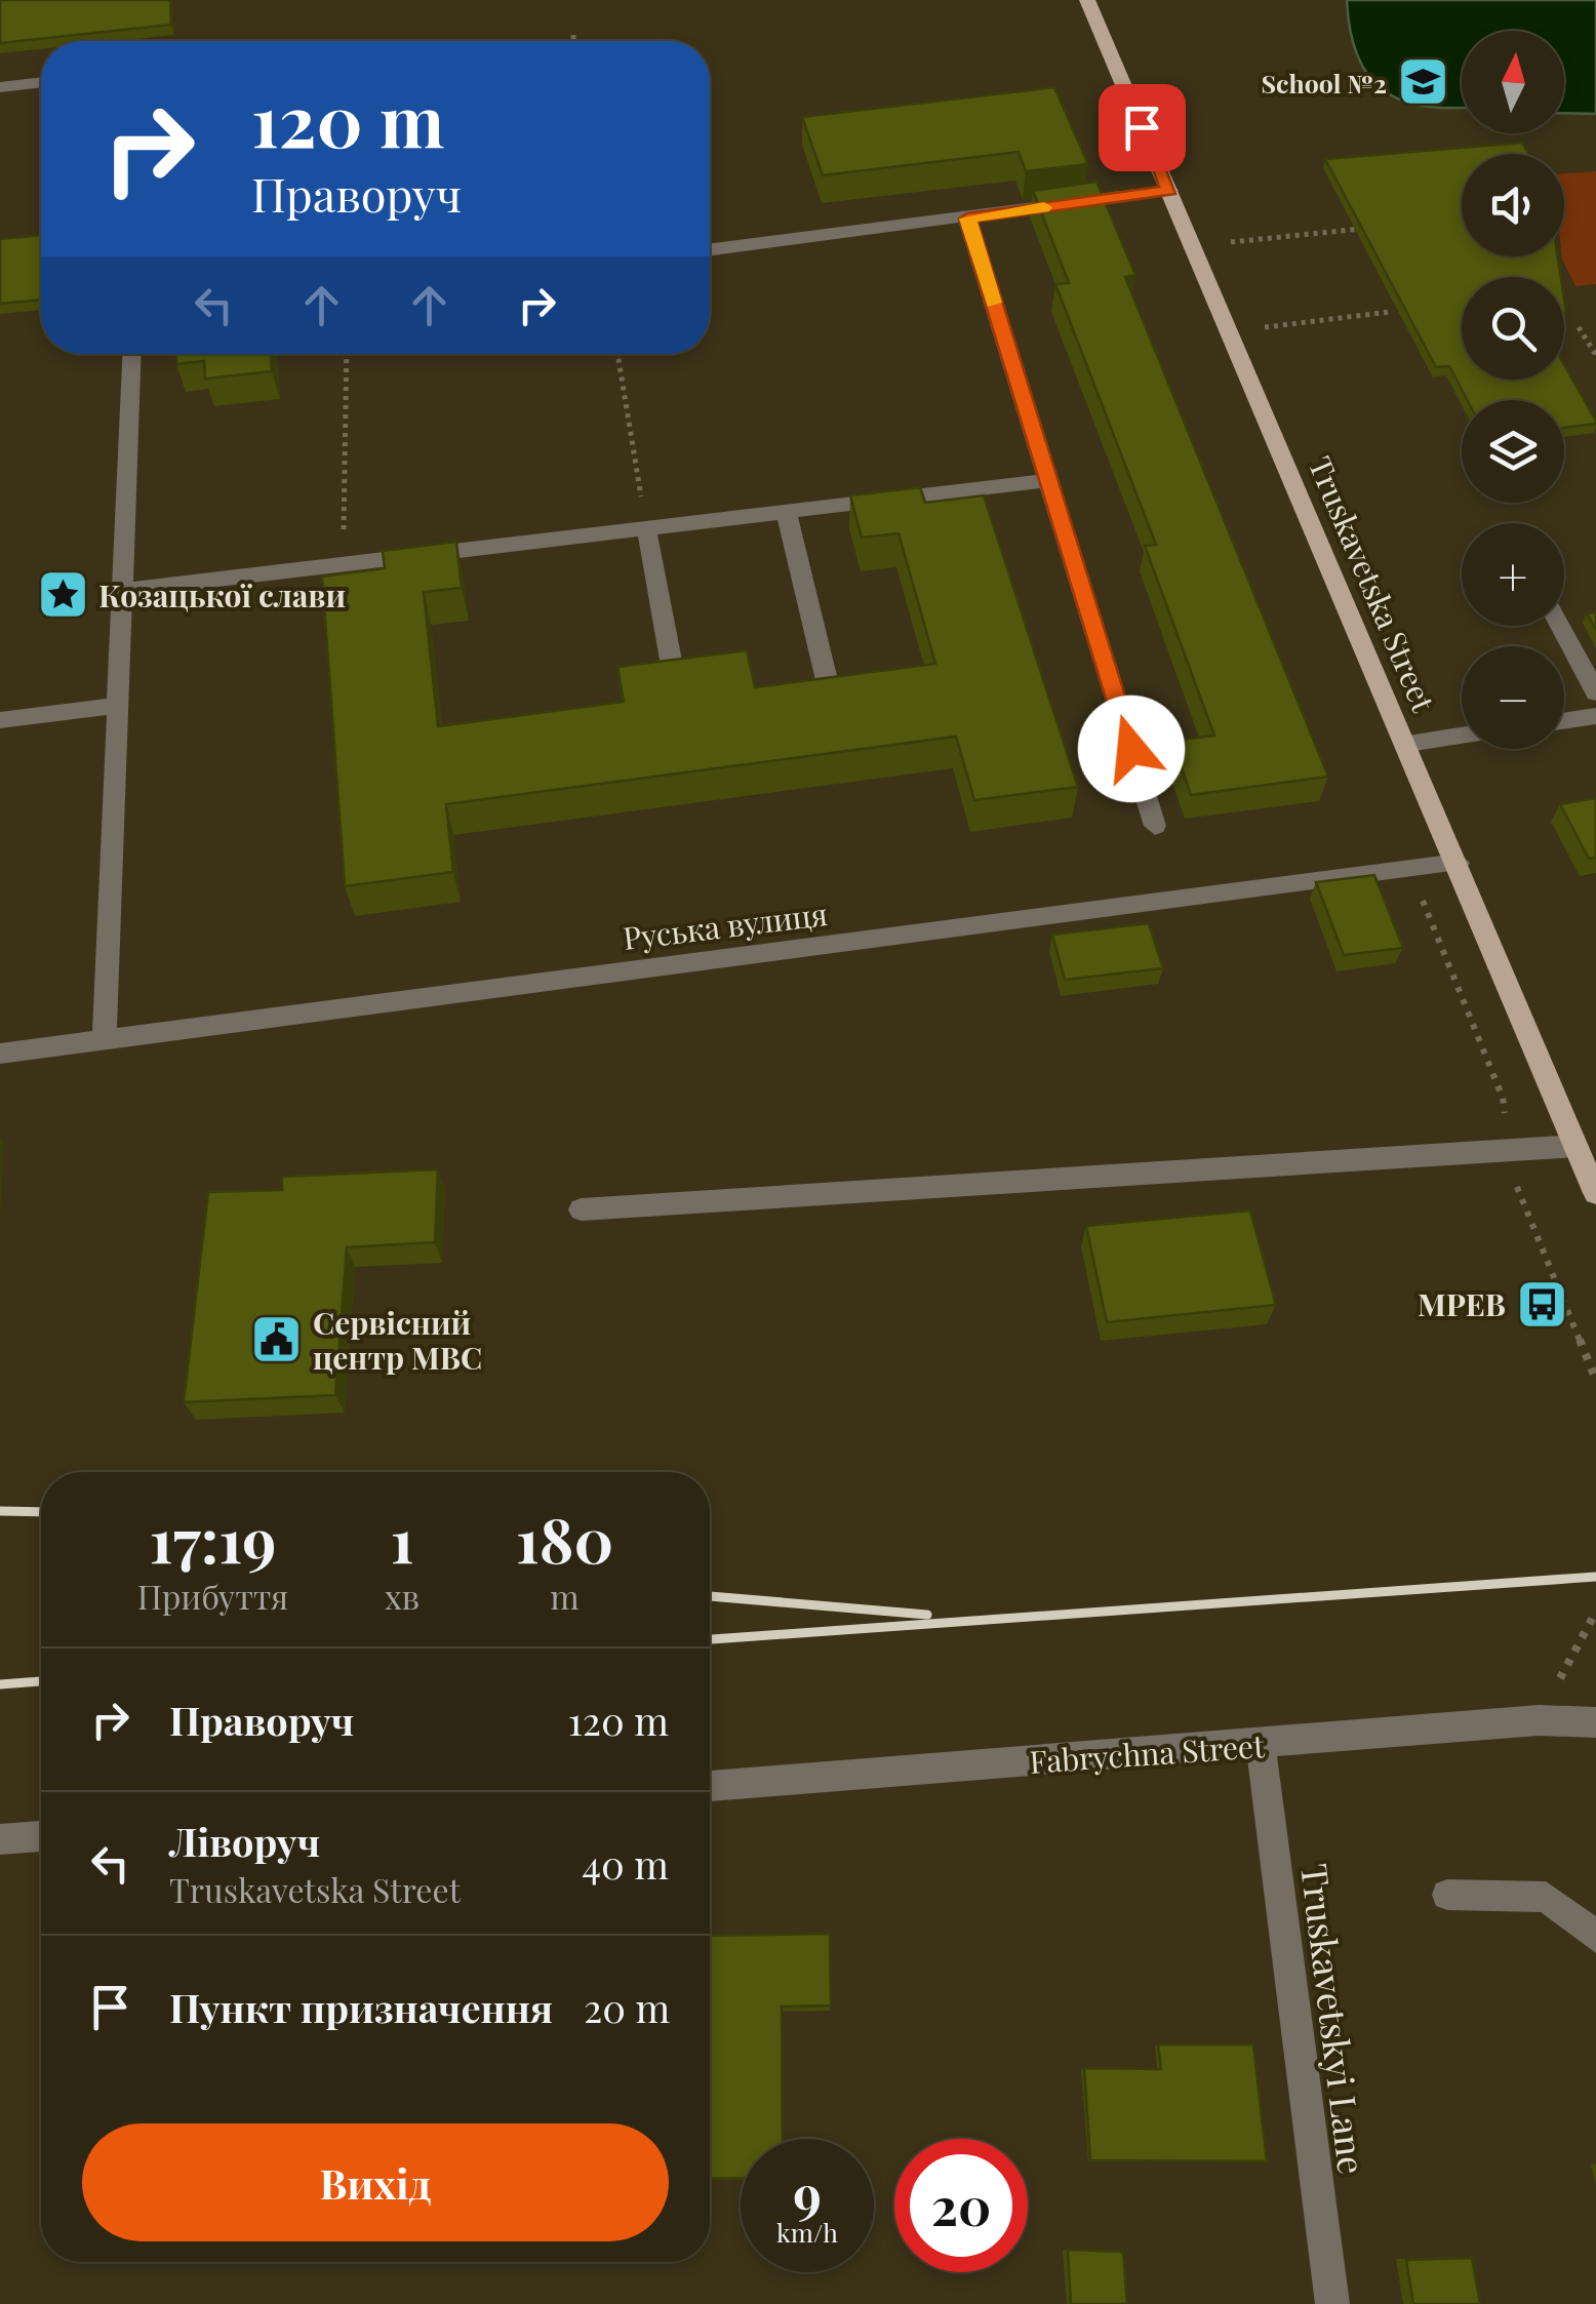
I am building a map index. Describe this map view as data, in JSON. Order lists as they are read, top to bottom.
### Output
{
  "streets": {
    "main road": ["Truskavetska Street"],
    "street": ["Руська вулиця", "Fabrychna Street", "Truskavetskyi Lane"]
  },
  "crossings": [
    ["Truskavetska Street", "Руська вулиця"],
    ["Fabrychna Street", "Truskavetskyi Lane"]
  ],
  "places": {
    "school or university": ["School №2"],
    "place": ["Козацької слави"],
    "bus stop": ["МРЕВ"],
    "public building": ["Сервісний центр МВС"]
  },
  "north": "top",
  "page": {
    "map_buttons": ["+", "−"],
    "turn": ["120 m", "Праворуч"],
    "eta": [
      "17:19",
      "Прибуття",
      "1",
      "хв",
      "180",
      "m"
    ],
    "list": [
      {
        "name": "Праворуч",
        "value": "120 m"
      },
      {
        "name": "Ліворуч",
        "note": "Truskavetska Street",
        "value": "40 m"
      },
      {
        "name": "Пункт призначення",
        "value": "20 m"
      }
    ],
    "buttons": "Вихід",
    "speed": "9 km/h",
    "limit": "20"
  }
}
